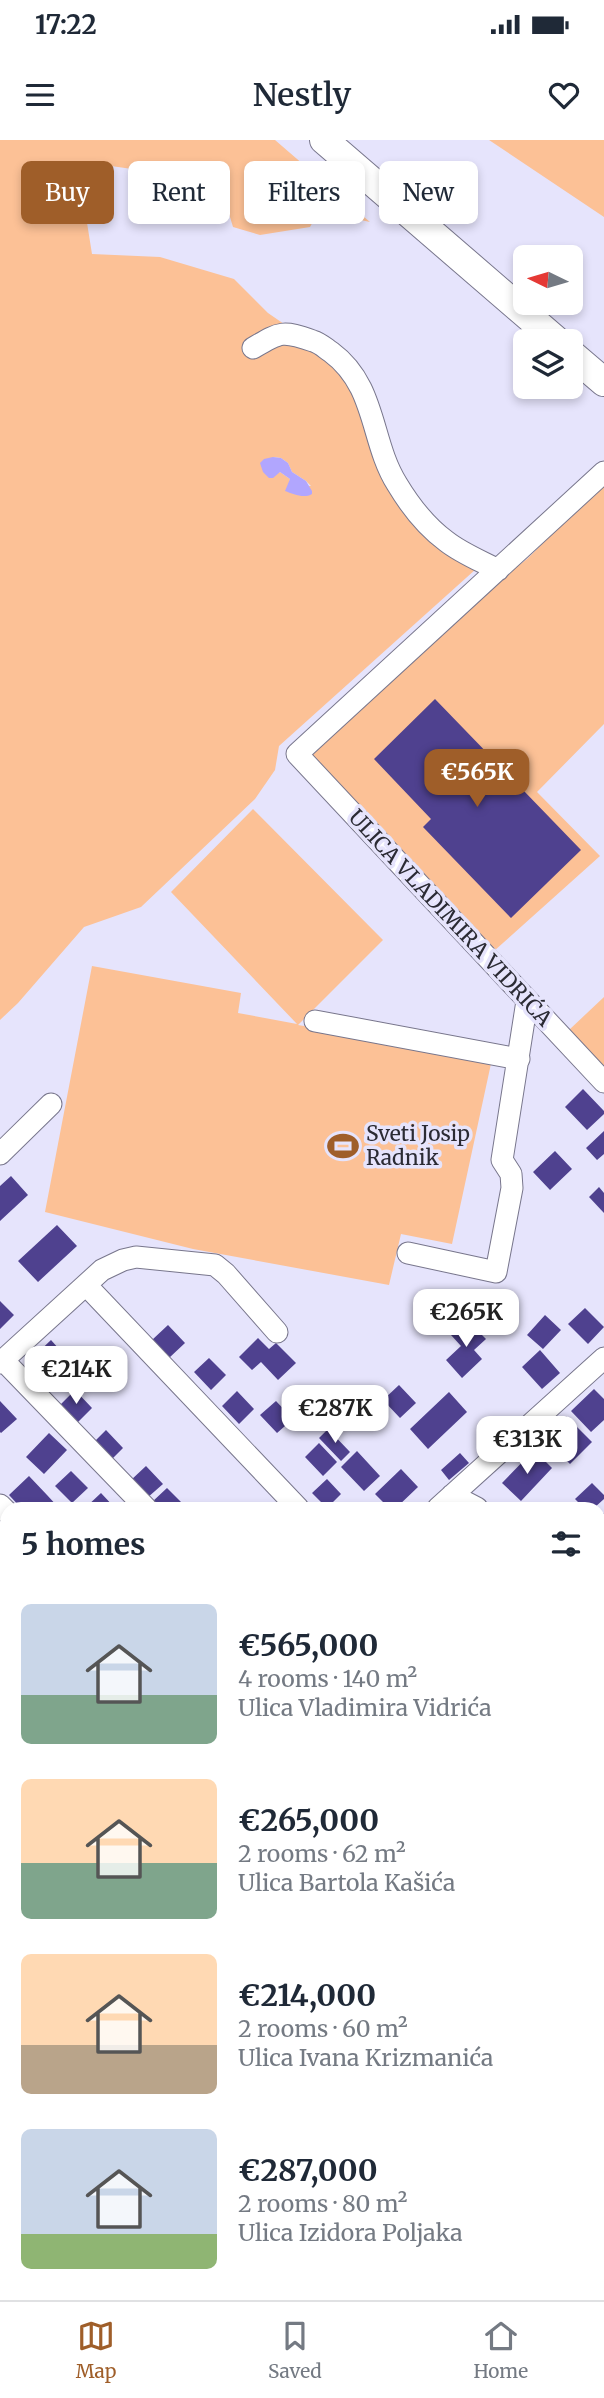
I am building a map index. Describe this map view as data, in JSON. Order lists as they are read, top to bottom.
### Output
{
  "streets": {
    "street": ["ULICA VLADIMIRA VIDRIĆA"]
  },
  "places": {
    "sports": ["Sveti Josip Radnik"]
  },
  "north": "left",
  "page": {
    "status": "17:22",
    "header": "Nestly",
    "chip": [
      "Buy",
      "Rent",
      "Filters",
      "New"
    ],
    "price": [
      "€565K",
      "€265K",
      "€214K",
      "€287K",
      "€313K"
    ],
    "heading": "5 homes",
    "list": [
      {
        "name": "€565,000",
        "note": "4 rooms · 140 m² · Ulica Vladimira Vidrića"
      },
      {
        "name": "€265,000",
        "note": "2 rooms · 62 m² · Ulica Bartola Kašića"
      },
      {
        "name": "€214,000",
        "note": "2 rooms · 60 m² · Ulica Ivana Krizmanića"
      },
      {
        "name": "€287,000",
        "note": "2 rooms · 80 m² · Ulica Izidora Poljaka"
      }
    ],
    "tabs": ["Map", "Saved", "Home"]
  }
}
